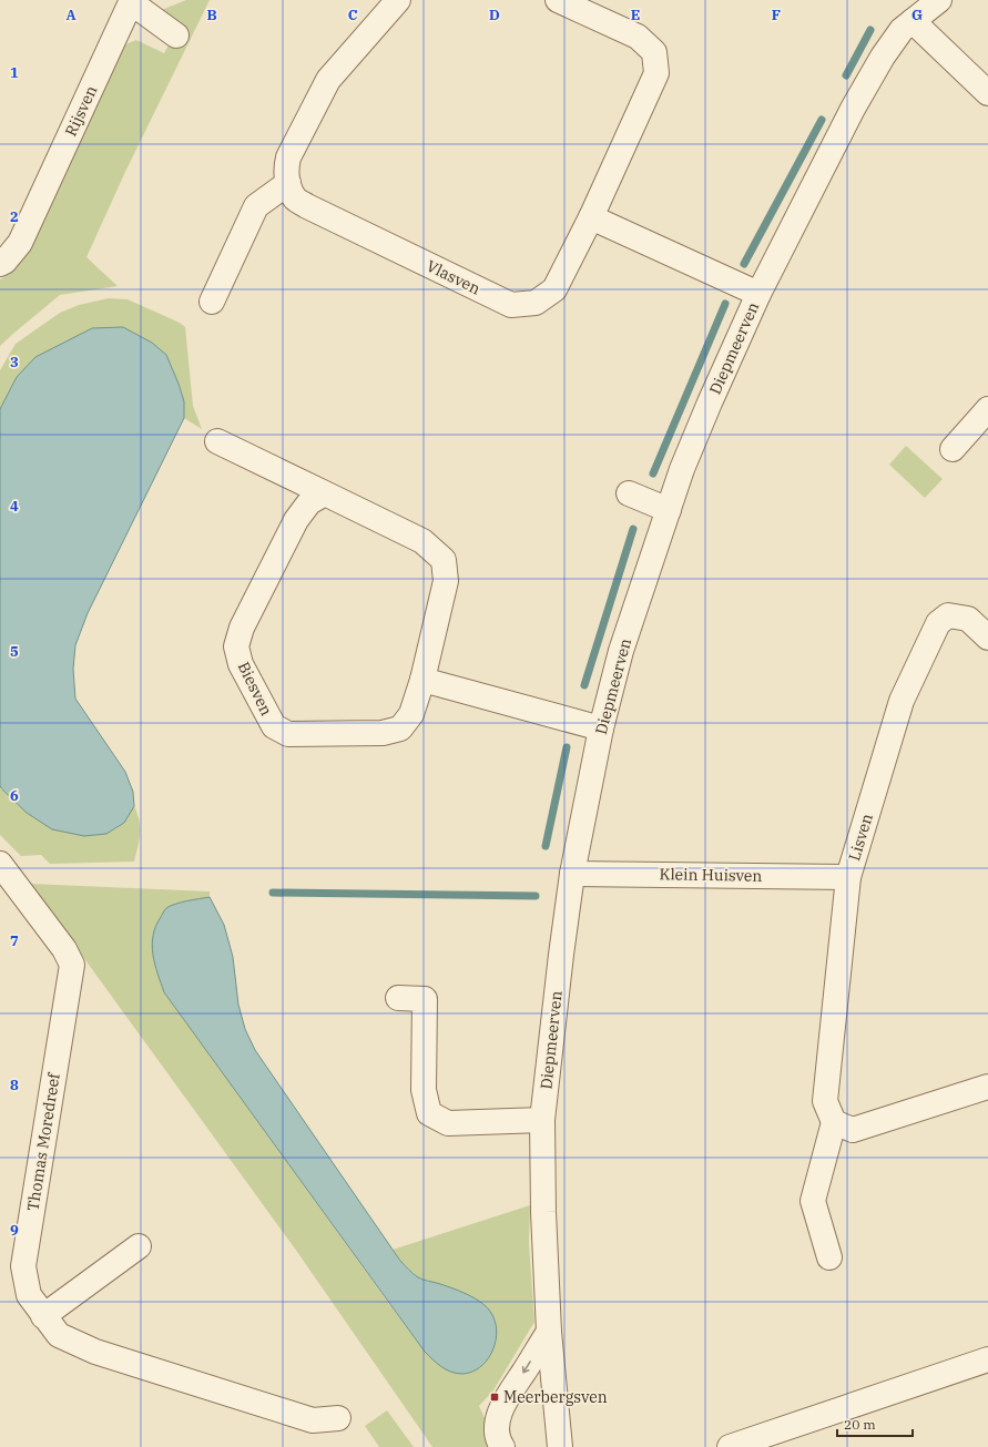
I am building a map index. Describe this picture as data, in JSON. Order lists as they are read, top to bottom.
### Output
{
  "streets": {
    "street": [
      "Rijsven",
      "Vlasven",
      "Diepmeerven",
      "Biesven",
      "Lisven",
      "Klein Huisven",
      "Thomas Moredreef"
    ]
  },
  "crossings": [
    ["Diepmeerven", "Klein Huisven"],
    ["Lisven", "Klein Huisven"]
  ],
  "places": {
    "transit": ["Meerbergsven"]
  },
  "scale_bar": "20 m",
  "grid": {
    "columns": [
      "A",
      "B",
      "C",
      "D",
      "E",
      "F",
      "G"
    ],
    "rows": [
      "1",
      "2",
      "3",
      "4",
      "5",
      "6",
      "7",
      "8",
      "9"
    ]
  }
}
